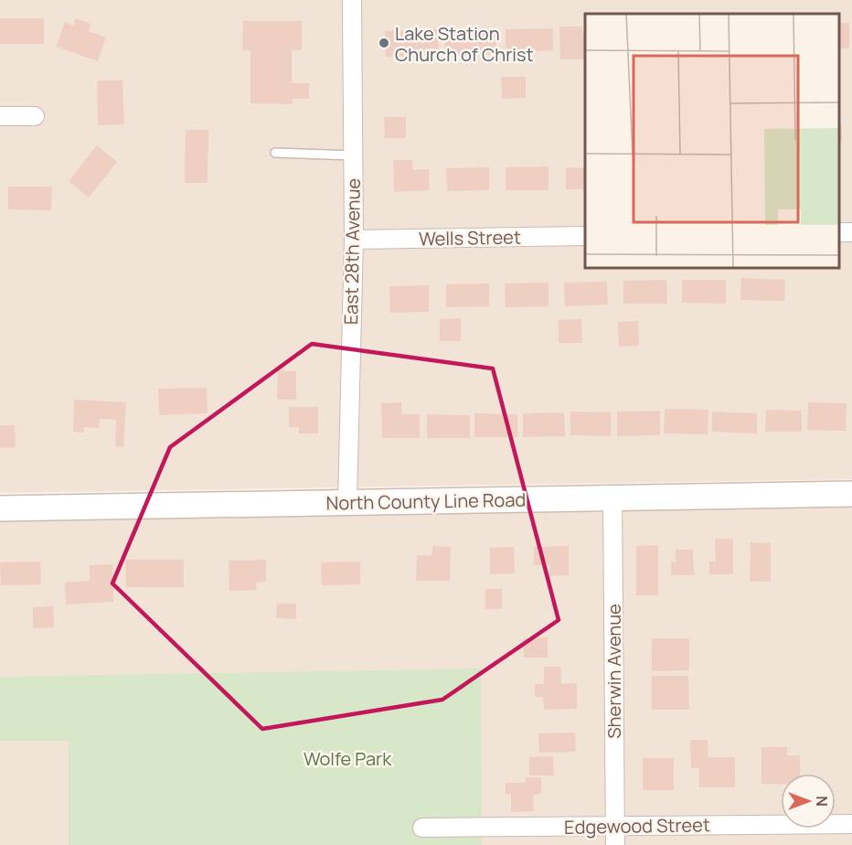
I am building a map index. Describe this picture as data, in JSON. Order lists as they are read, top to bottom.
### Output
{
  "streets": {
    "main road": ["North County Line Road"],
    "street": [
      "Wells Street",
      "East 28th Avenue",
      "Sherwin Avenue",
      "Edgewood Street"
    ]
  },
  "crossings": [
    ["Wells Street", "East 28th Avenue"],
    ["East 28th Avenue", "North County Line Road"],
    ["North County Line Road", "Sherwin Avenue"],
    ["Sherwin Avenue", "Edgewood Street"]
  ],
  "parks": ["Wolfe Park"],
  "places": ["Lake Station Church of Christ"],
  "north": "right"
}
